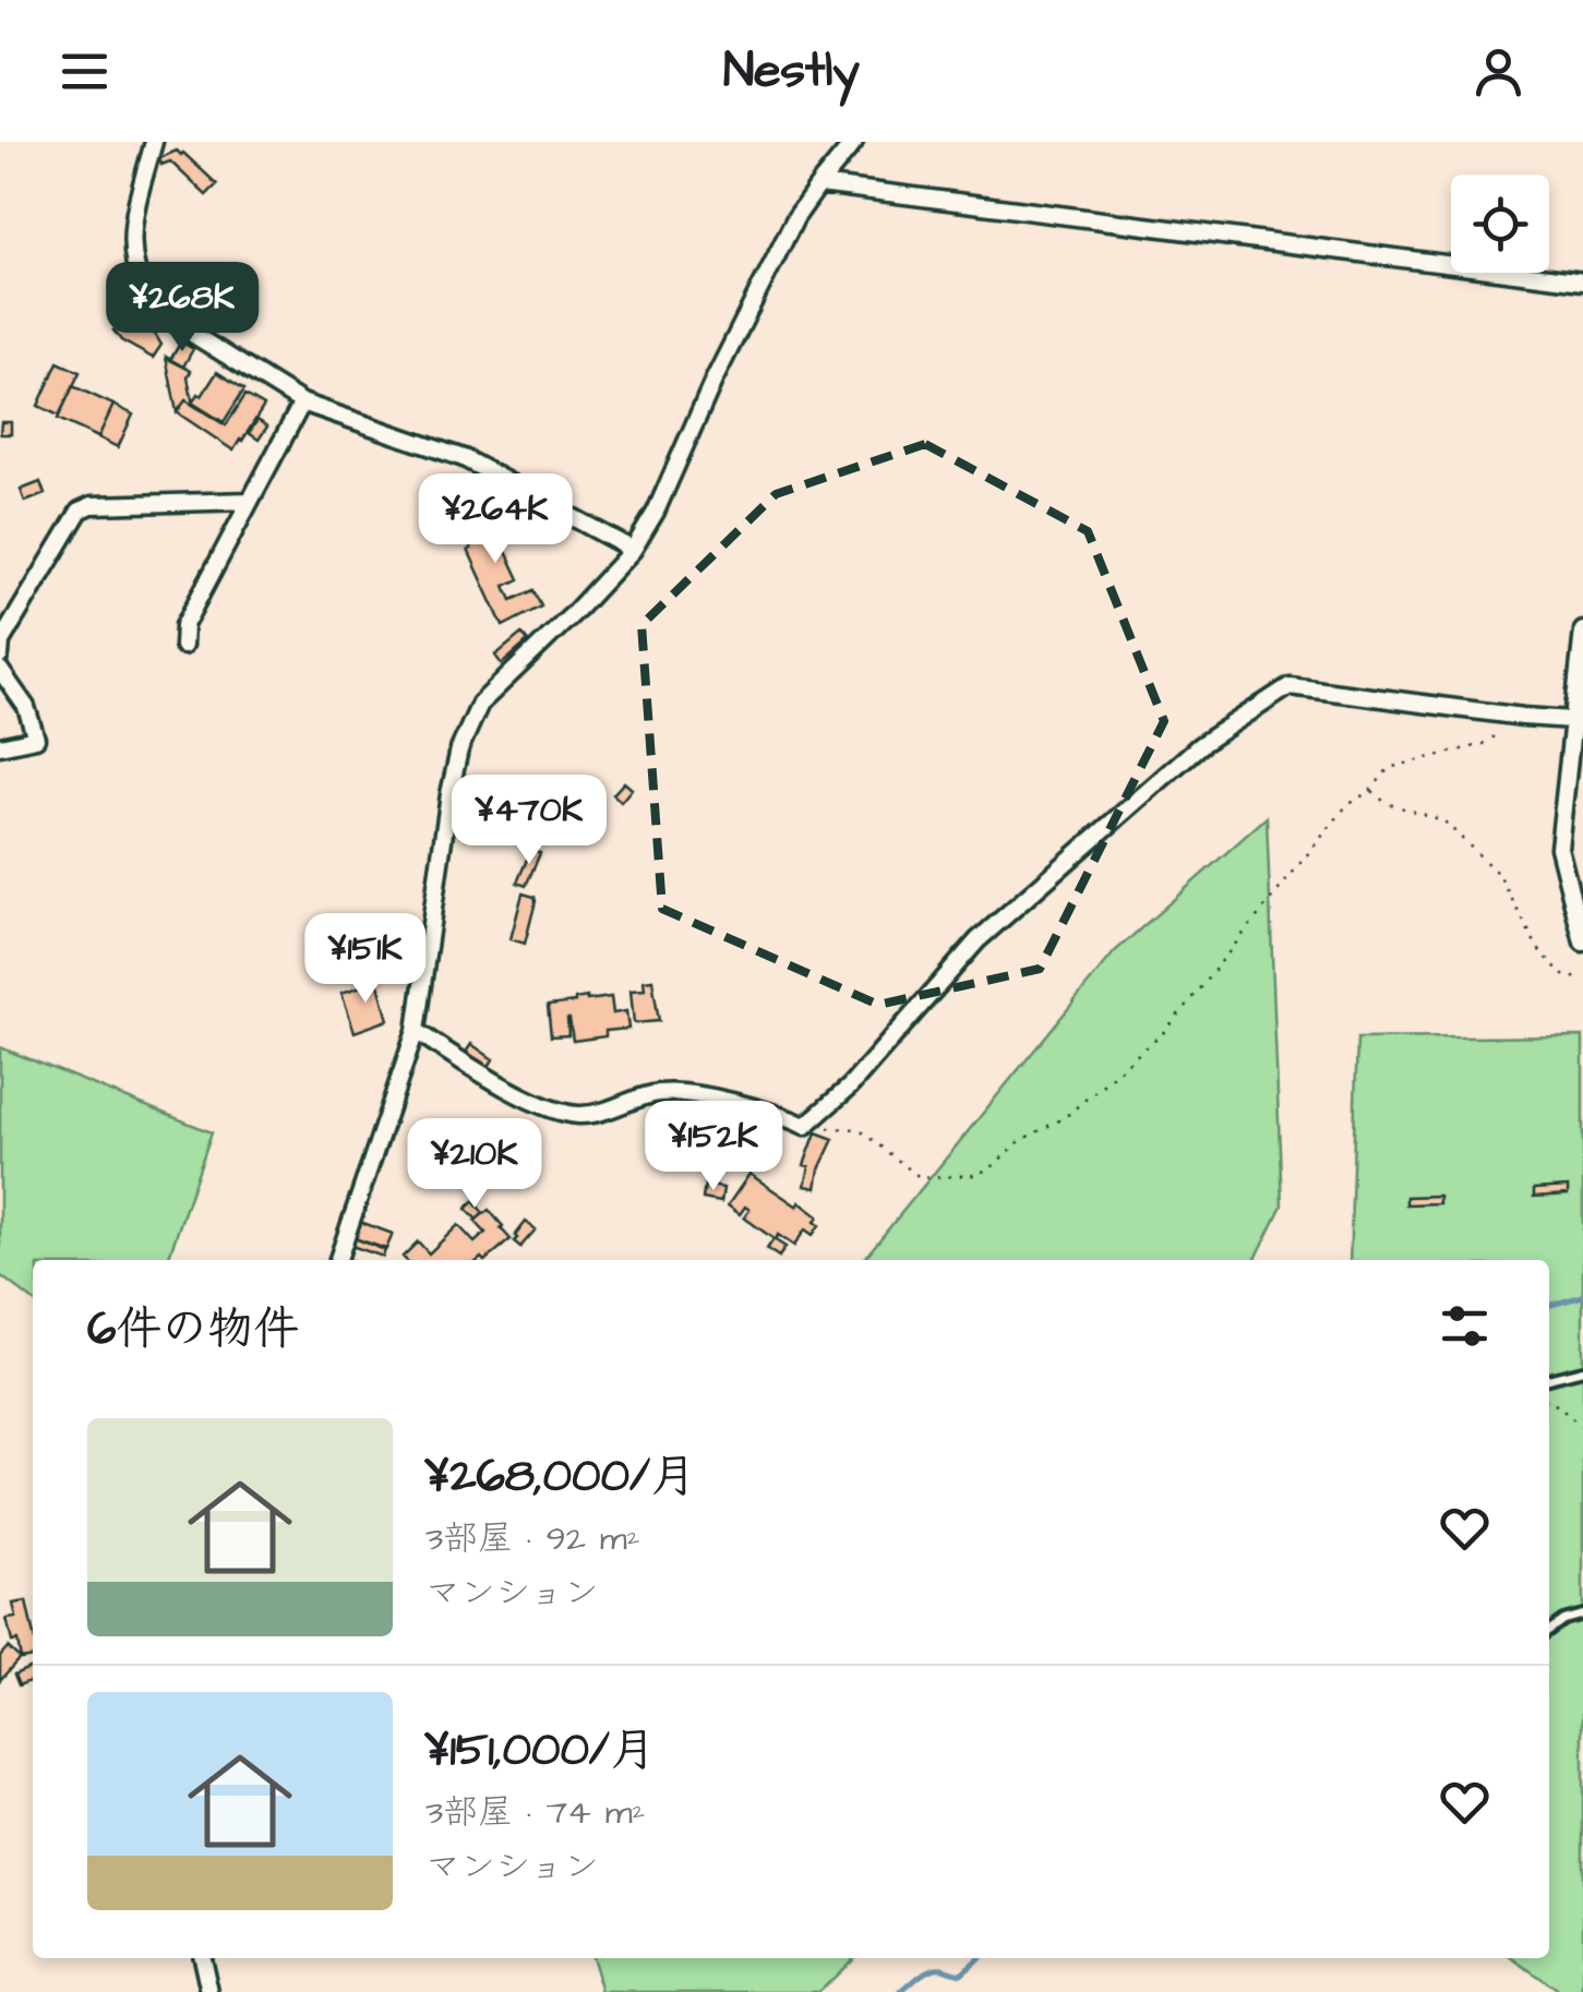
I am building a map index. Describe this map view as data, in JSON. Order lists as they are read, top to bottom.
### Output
{
  "page": {
    "header": "Nestly",
    "price": [
      "¥268K",
      "¥264K",
      "¥470K",
      "¥151K",
      "¥152K",
      "¥210K"
    ],
    "heading": "6件の物件",
    "list": [
      {
        "name": "¥268,000/月",
        "note": "3部屋 · 92 m² · マンション"
      },
      {
        "name": "¥151,000/月",
        "note": "3部屋 · 74 m² · マンション"
      }
    ]
  }
}
